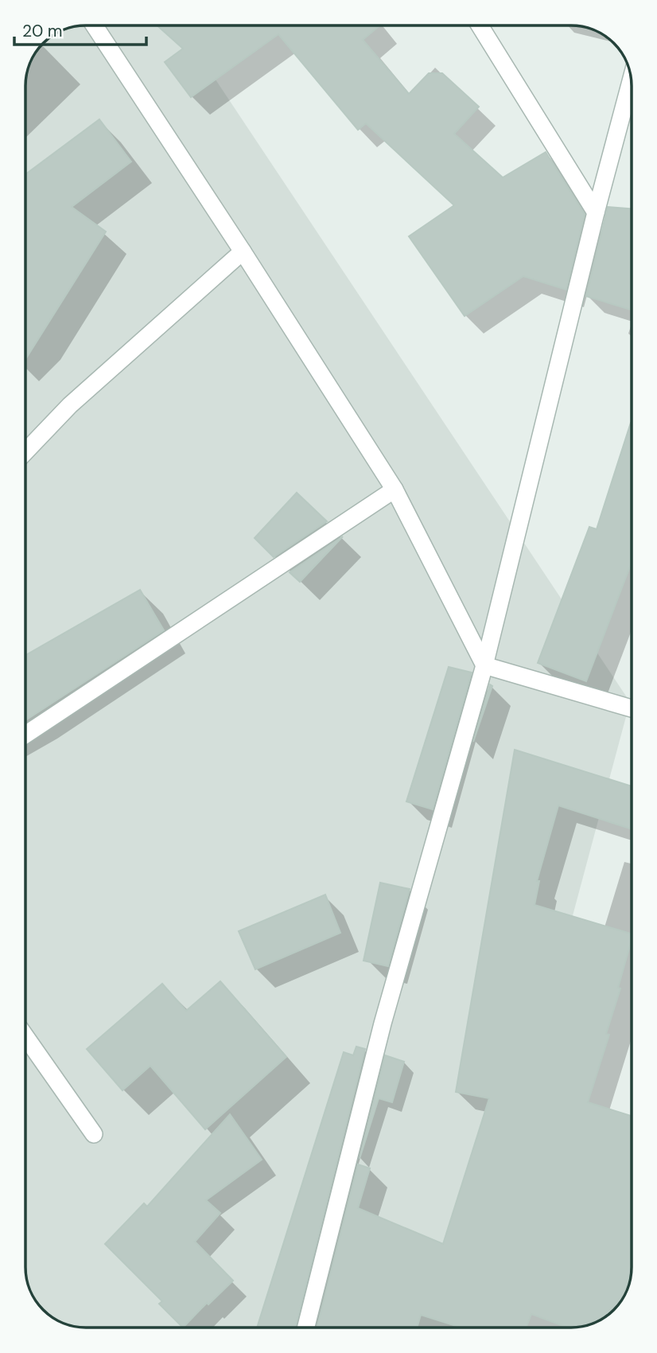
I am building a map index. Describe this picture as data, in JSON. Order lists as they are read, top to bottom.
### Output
{
  "scale_bar": "20 m"
}
